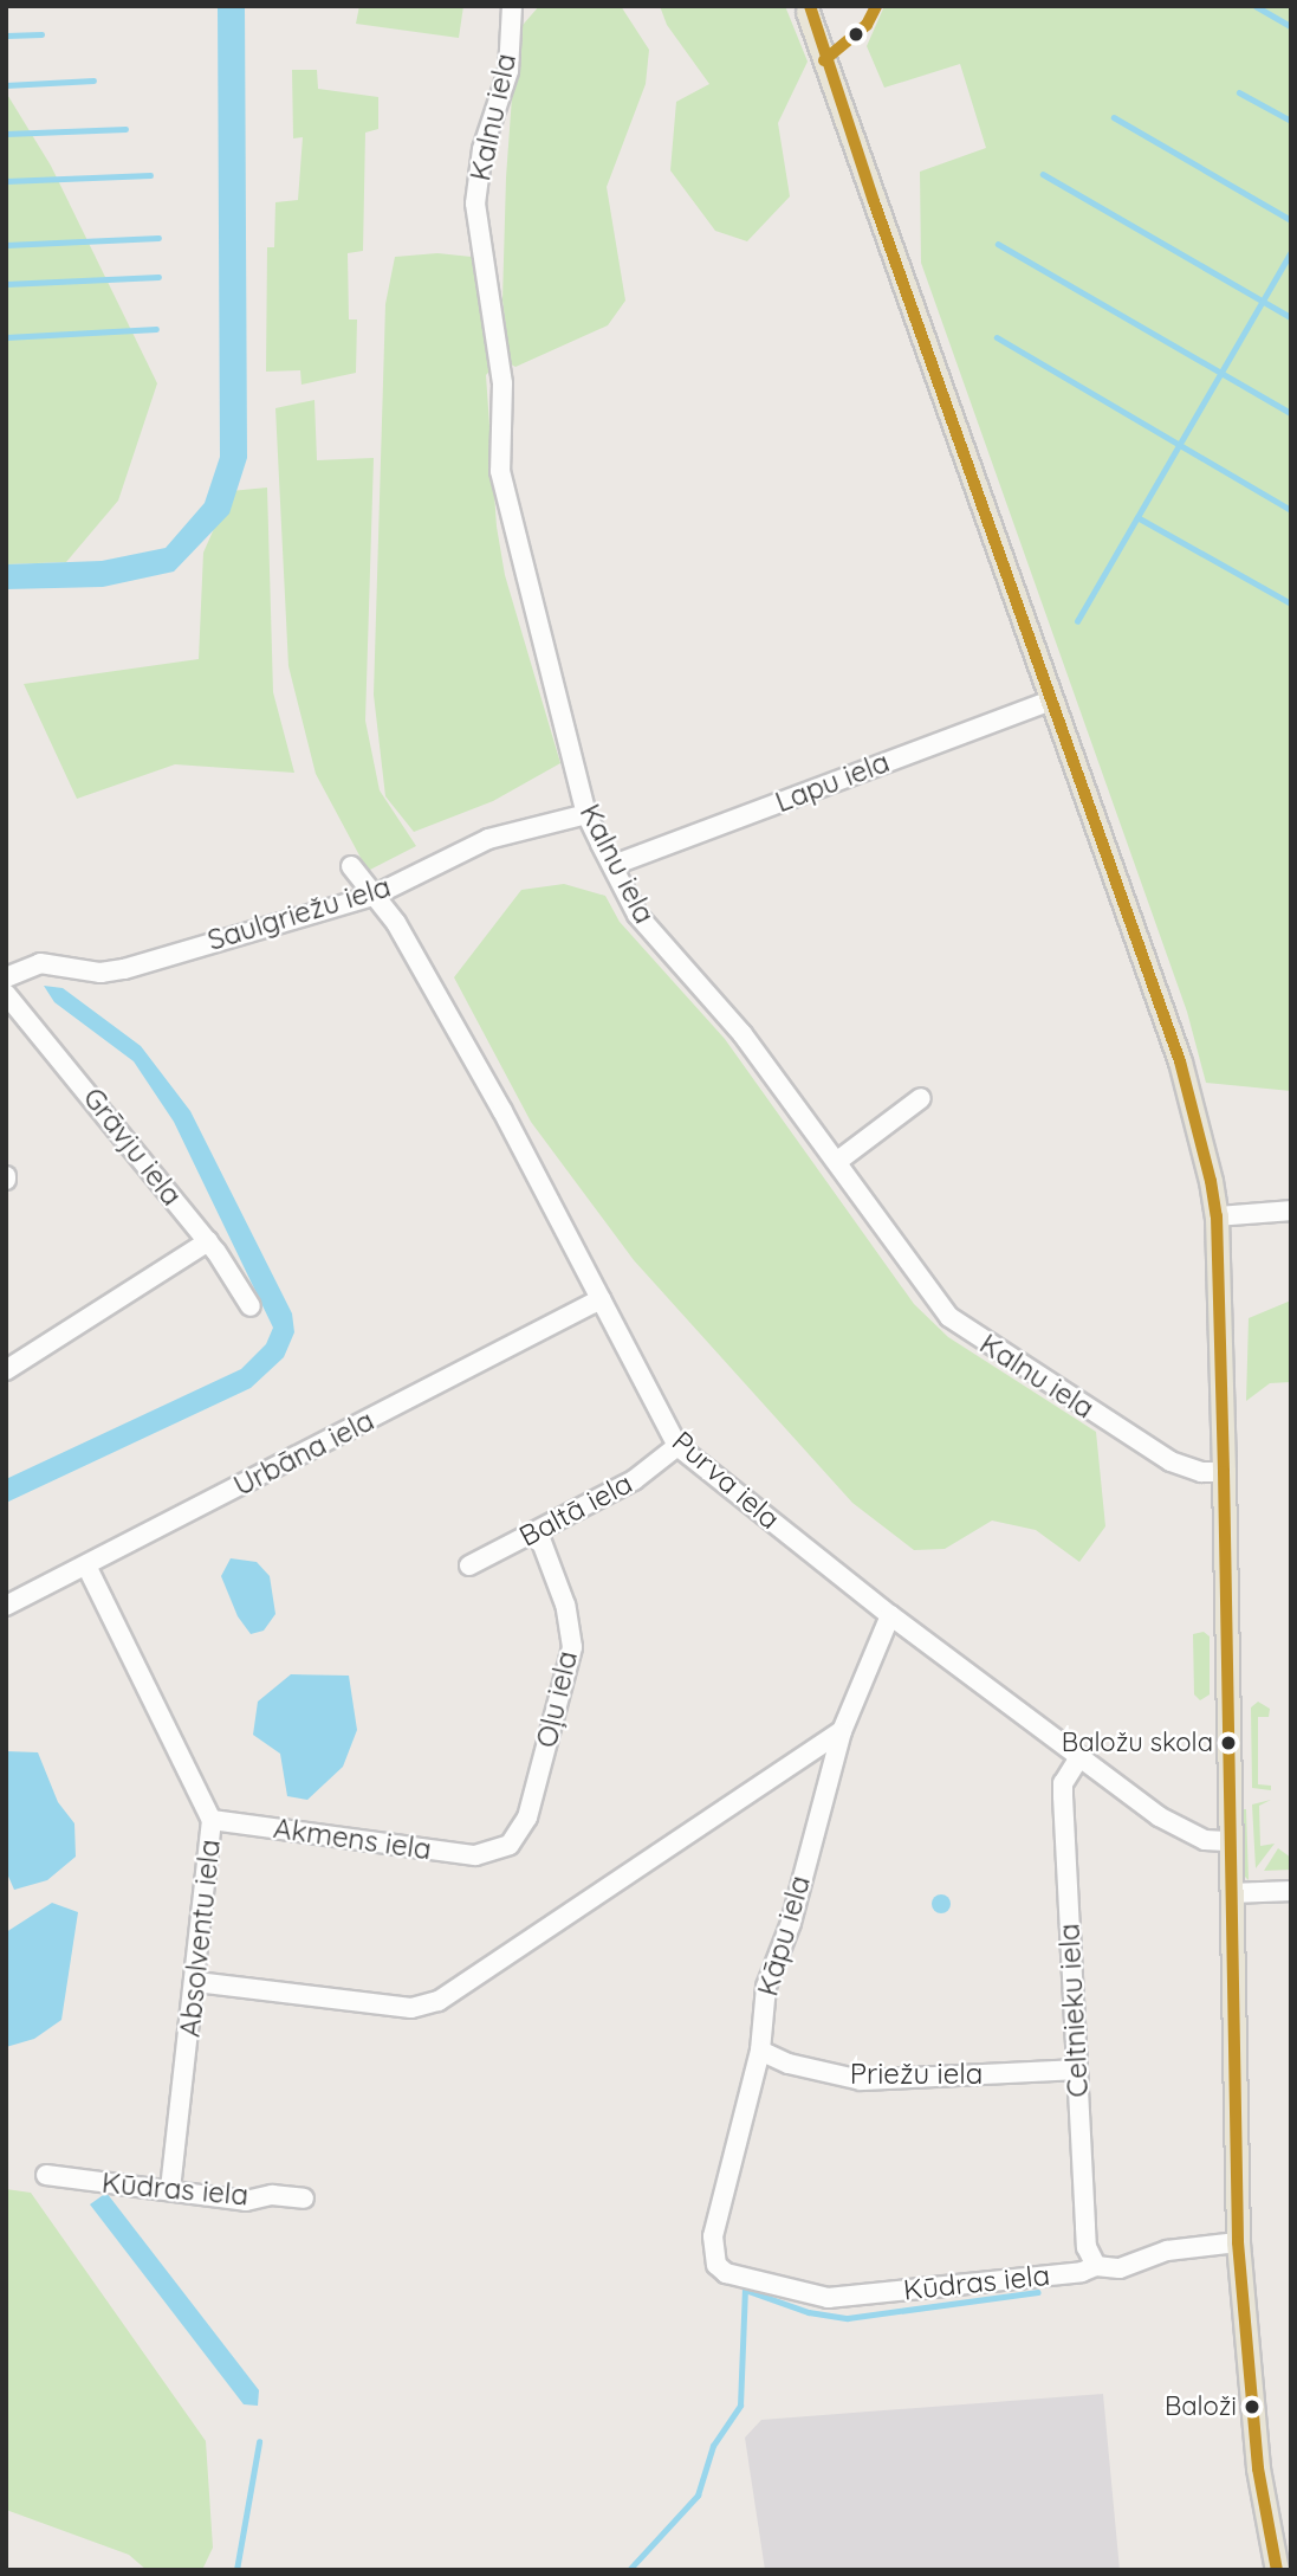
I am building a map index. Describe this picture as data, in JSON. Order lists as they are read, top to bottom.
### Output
{
  "streets": {
    "street": [
      "Kalnu iela",
      "Lapu iela",
      "Saulgriežu iela",
      "Grāvju iela",
      "Urbāna iela",
      "Purva iela",
      "Baltā iela",
      "Oļu iela",
      "Akmens iela",
      "Kāpu iela",
      "Absolventu iela",
      "Celtnieku iela",
      "Priežu iela",
      "Kūdras iela"
    ]
  },
  "crossings": [
    ["Kalnu iela", "Lapu iela"],
    ["Kalnu iela", "Saulgriežu iela"],
    ["Saulgriežu iela", "Purva iela"],
    ["Urbāna iela", "Purva iela"],
    ["Urbāna iela", "Absolventu iela"],
    ["Purva iela", "Baltā iela"],
    ["Purva iela", "Kāpu iela"],
    ["Purva iela", "Celtnieku iela"],
    ["Baltā iela", "Oļu iela"],
    ["Oļu iela", "Akmens iela"],
    ["Akmens iela", "Absolventu iela"],
    ["Kāpu iela", "Priežu iela"],
    ["Kāpu iela", "Kūdras iela"],
    ["Absolventu iela", "Kūdras iela"],
    ["Celtnieku iela", "Priežu iela"],
    ["Celtnieku iela", "Kūdras iela"]
  ],
  "places": ["Baložu skola", "Baloži"]
}
